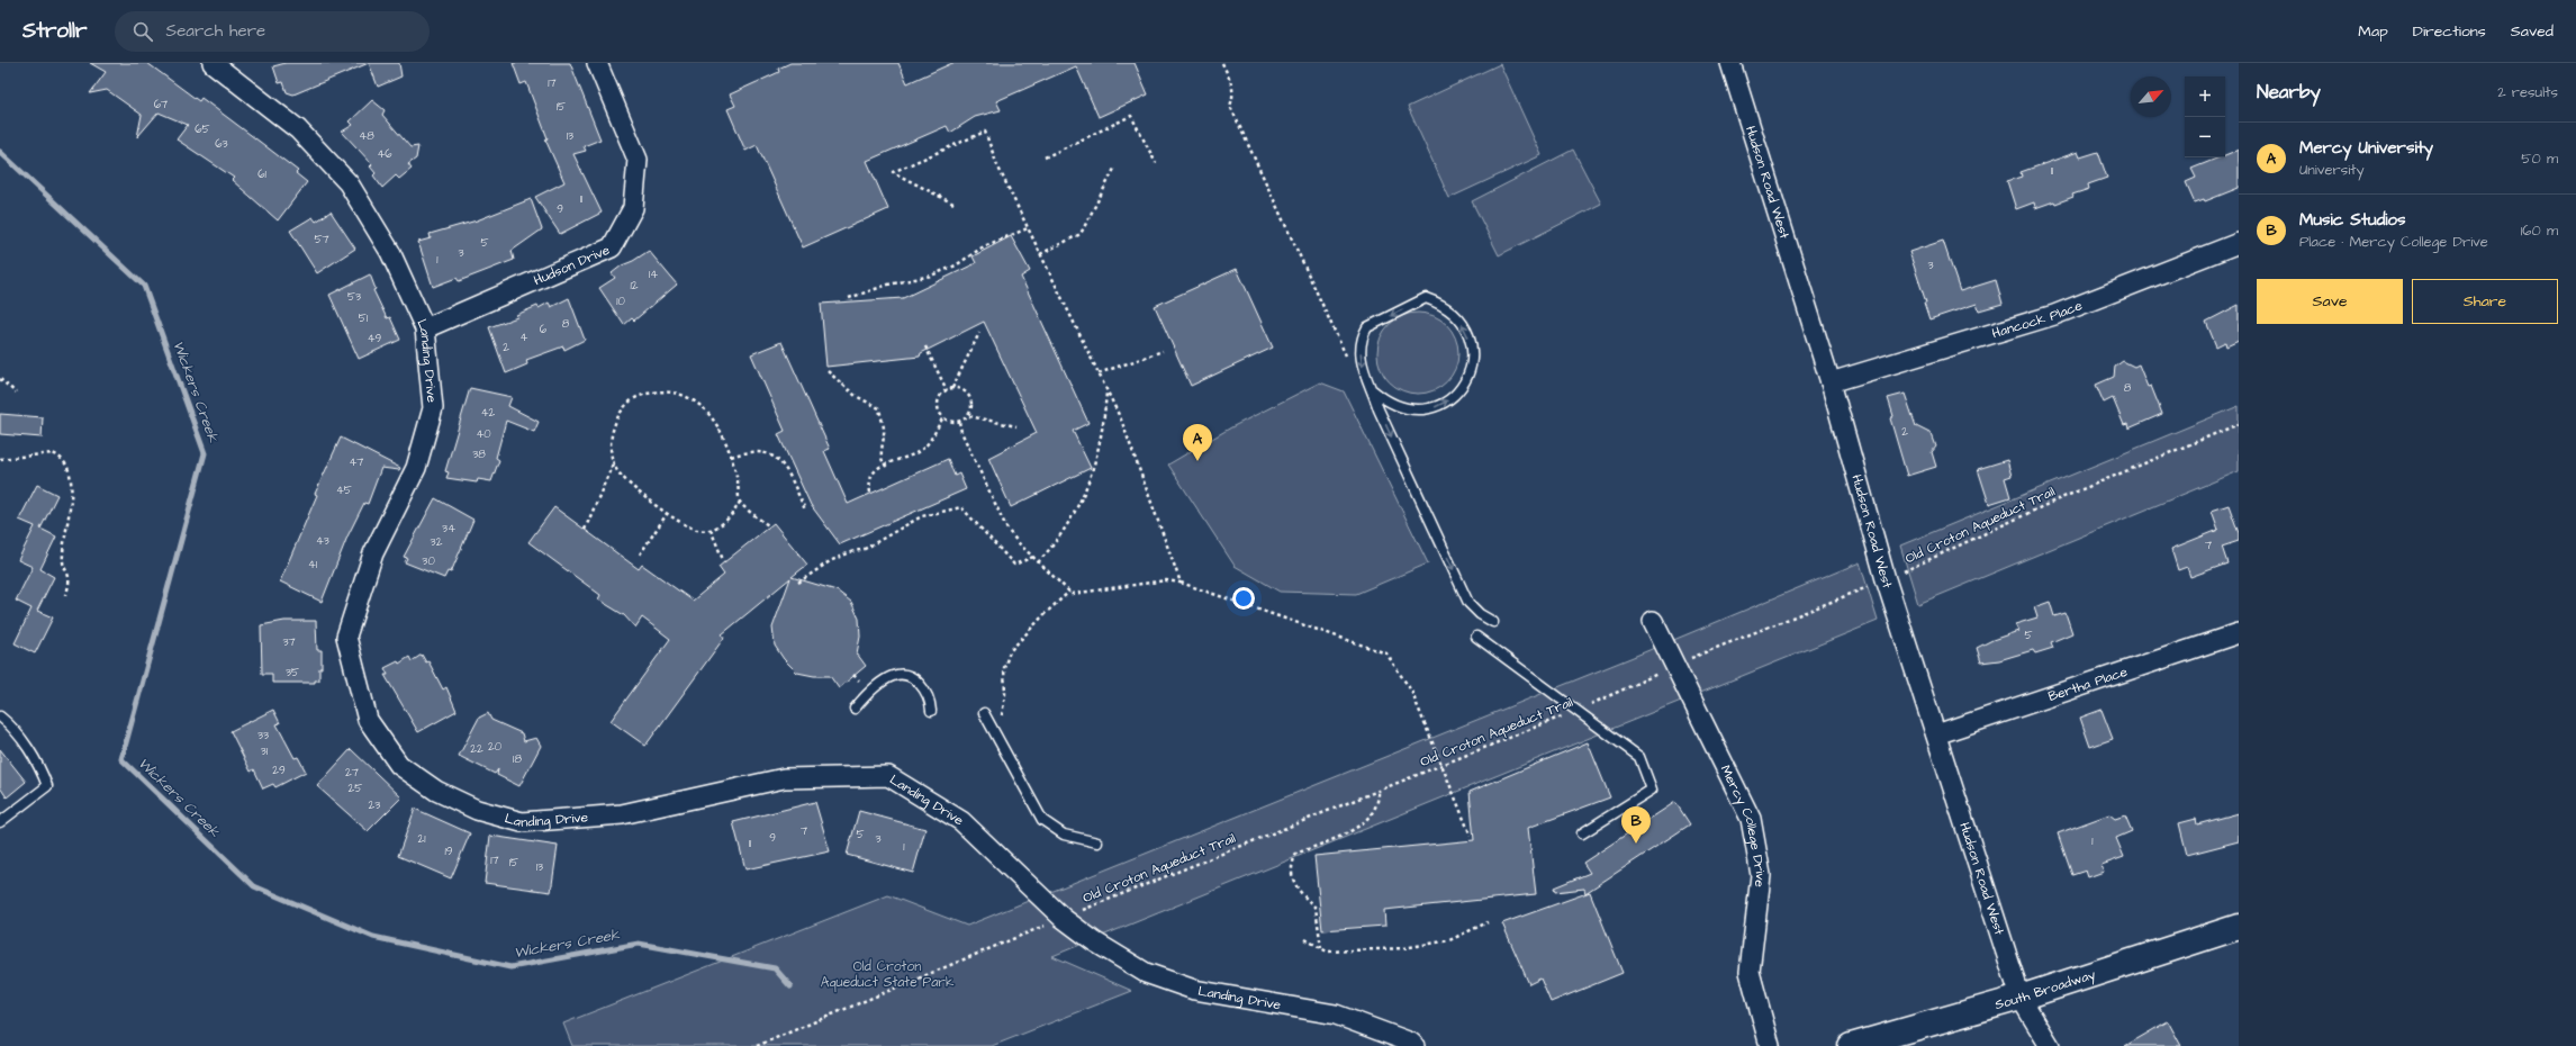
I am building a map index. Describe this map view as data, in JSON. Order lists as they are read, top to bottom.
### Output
{
  "streets": {
    "main road": ["South Broadway"],
    "street": [
      "Hudson Road West",
      "Hudson Drive",
      "Hancock Place",
      "Landing Drive",
      "Bertha Place",
      "Mercy College Drive"
    ],
    "path": ["Old Croton Aqueduct Trail"]
  },
  "crossings": [
    ["Hudson Road West", "Hancock Place"],
    ["Hudson Road West", "Old Croton Aqueduct Trail"],
    ["Hudson Road West", "Bertha Place"],
    ["Hudson Road West", "South Broadway"],
    ["Hudson Drive", "Landing Drive"],
    ["Landing Drive", "Old Croton Aqueduct Trail"],
    ["Old Croton Aqueduct Trail", "Mercy College Drive"]
  ],
  "water": ["Wickers Creek"],
  "parks": ["Old Croton Aqueduct State Park"],
  "house_numbers": [
    "17",
    "67",
    "15",
    "65",
    "48",
    "13",
    "63",
    "46",
    "11",
    "61",
    "11",
    "9",
    "57",
    "5",
    "3",
    "1",
    "3",
    "14",
    "12",
    "53",
    "10",
    "51",
    "8",
    "6",
    "4",
    "49",
    "2",
    "8",
    "42",
    "2",
    "40",
    "38",
    "47",
    "45",
    "34",
    "43",
    "32",
    "7",
    "30",
    "41",
    "5",
    "37",
    "35",
    "33",
    "20",
    "22",
    "31",
    "18",
    "29",
    "27",
    "25",
    "23",
    "7",
    "5",
    "9",
    "21",
    "3",
    "1",
    "11",
    "1",
    "19",
    "17",
    "15",
    "13"
  ],
  "north": "top right",
  "page": {
    "header": "Strollr",
    "search": "Search here",
    "nav": ["Map", "Directions", "Saved"],
    "heading": ["Nearby", "2 results"],
    "map_buttons": ["+", "−"],
    "list": [
      {
        "mark": "A",
        "name": "Mercy University",
        "note": "University",
        "value": "50 m"
      },
      {
        "mark": "B",
        "name": "Music Studios",
        "note": "Place · Mercy College Drive",
        "value": "160 m"
      }
    ],
    "buttons": ["Save", "Share"],
    "pins": ["A", "B"]
  }
}
